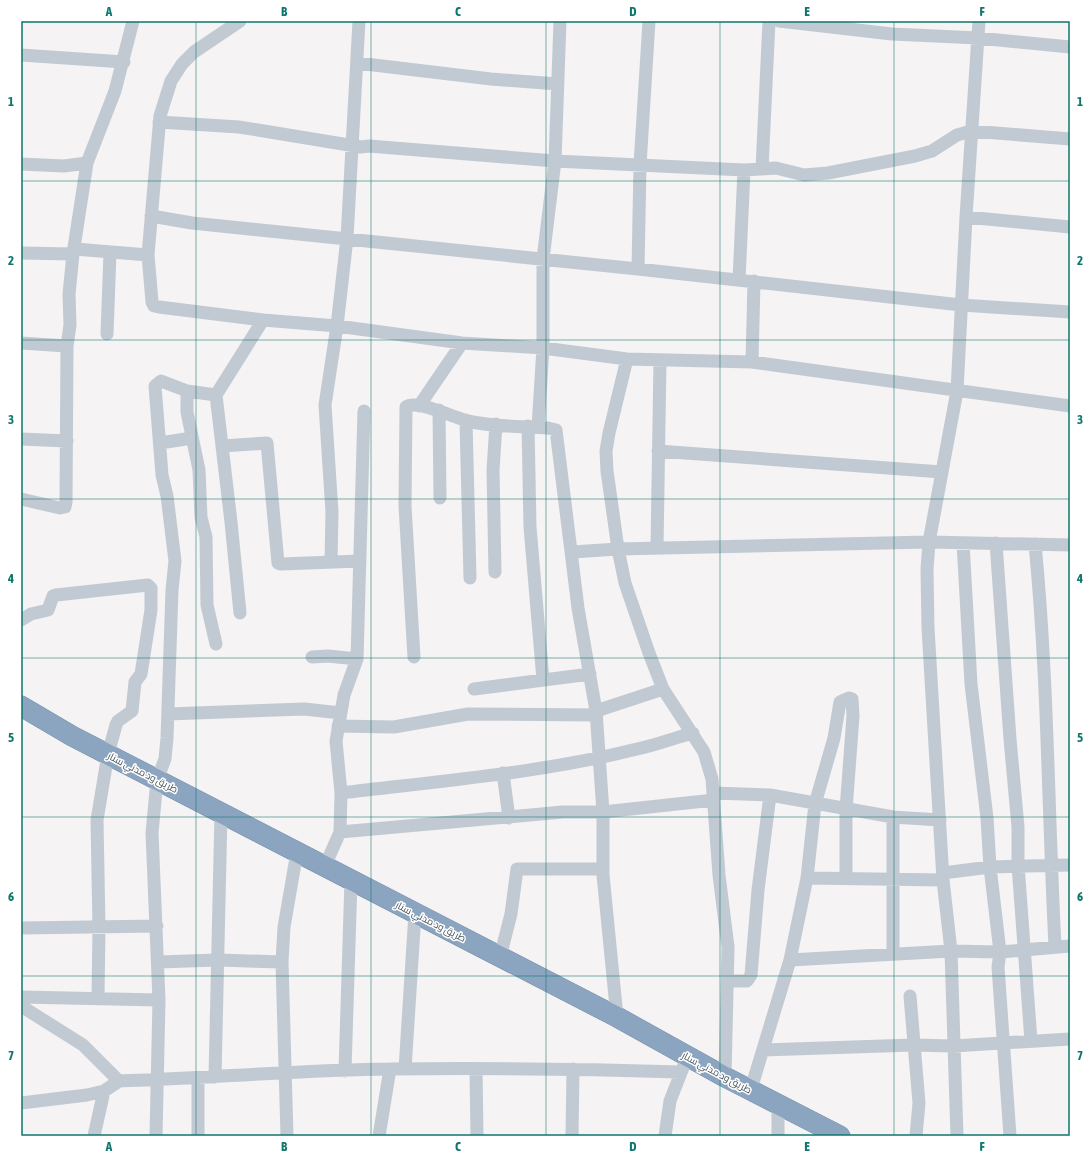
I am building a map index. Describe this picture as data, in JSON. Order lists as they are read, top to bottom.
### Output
{
  "streets": {
    "highway": ["طريق ود مدني سنار"]
  },
  "grid": {
    "columns": [
      "A",
      "B",
      "C",
      "D",
      "E",
      "F"
    ],
    "rows": [
      "1",
      "2",
      "3",
      "4",
      "5",
      "6",
      "7"
    ]
  }
}
